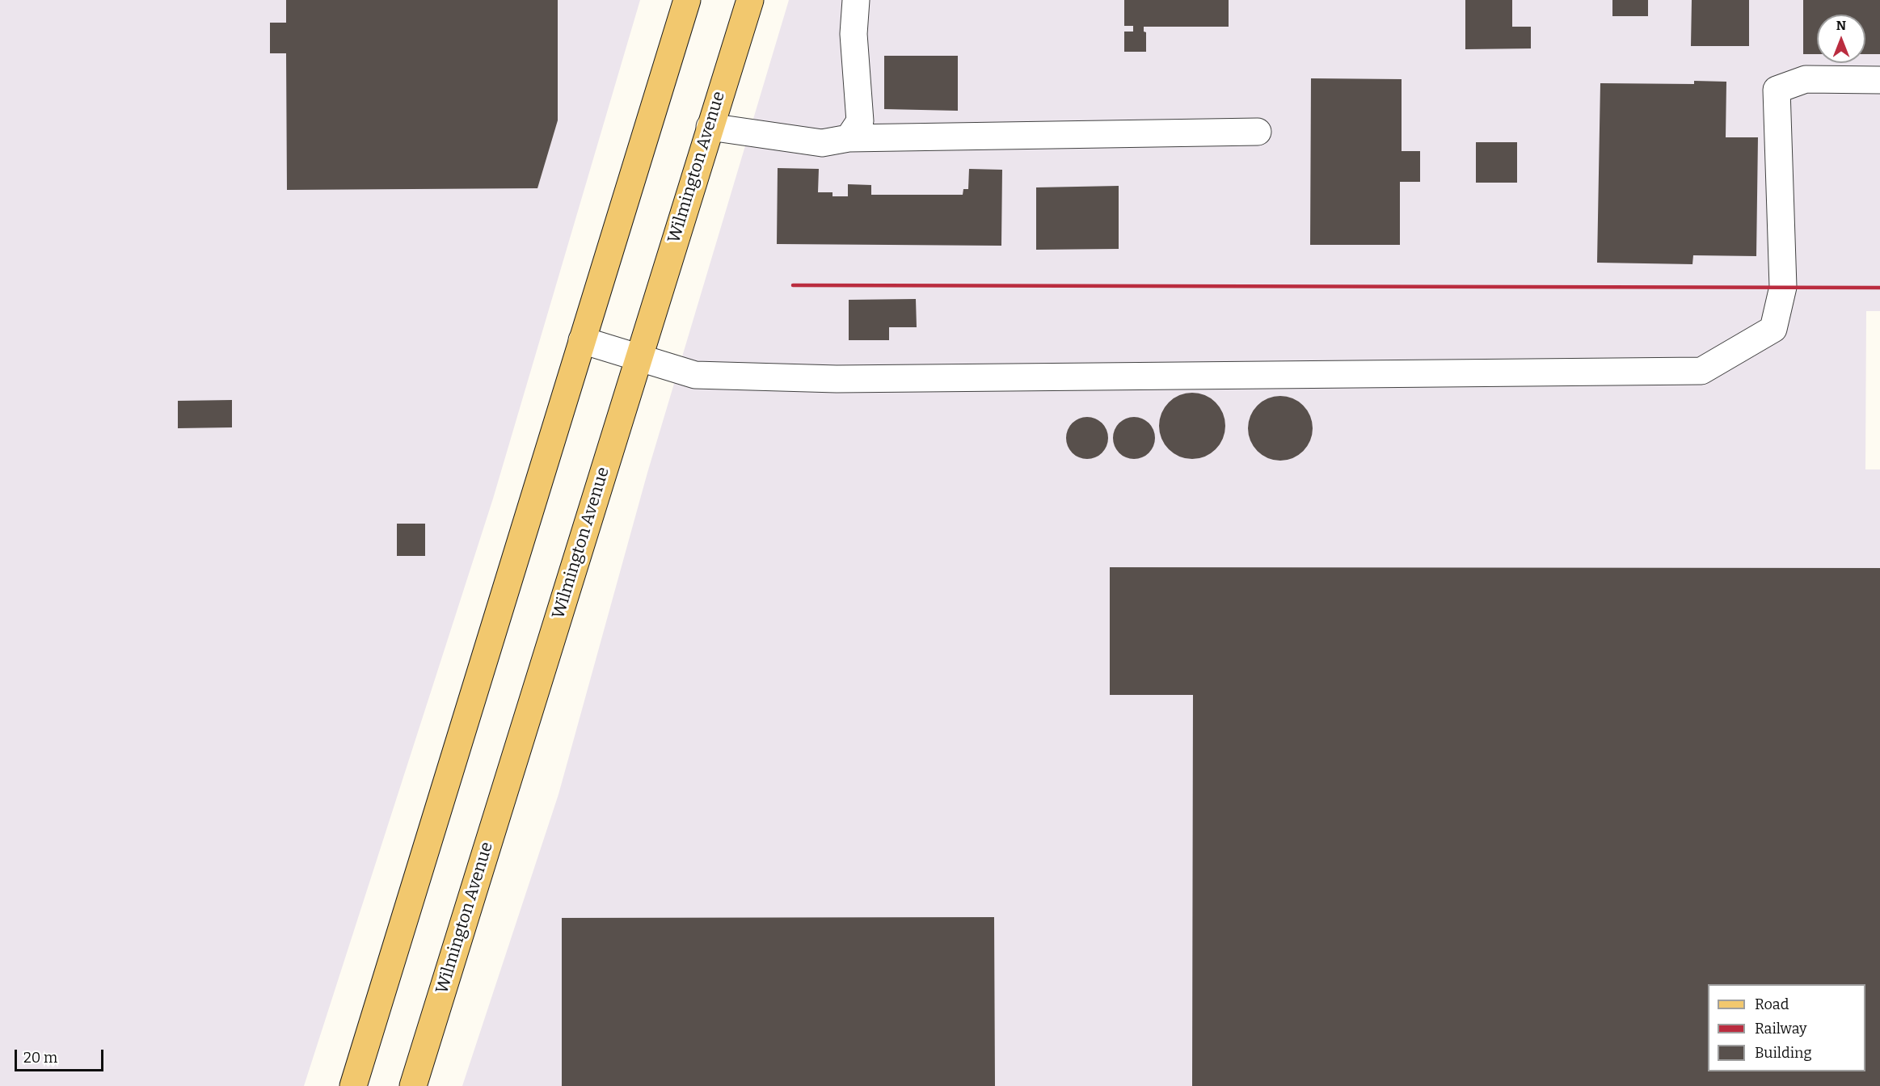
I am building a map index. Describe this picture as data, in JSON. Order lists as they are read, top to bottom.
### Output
{
  "streets": {
    "main road": ["Wilmington Avenue"]
  },
  "legend": ["Road", "Railway", "Building"],
  "scale_bar": "20 m",
  "north": "top"
}
